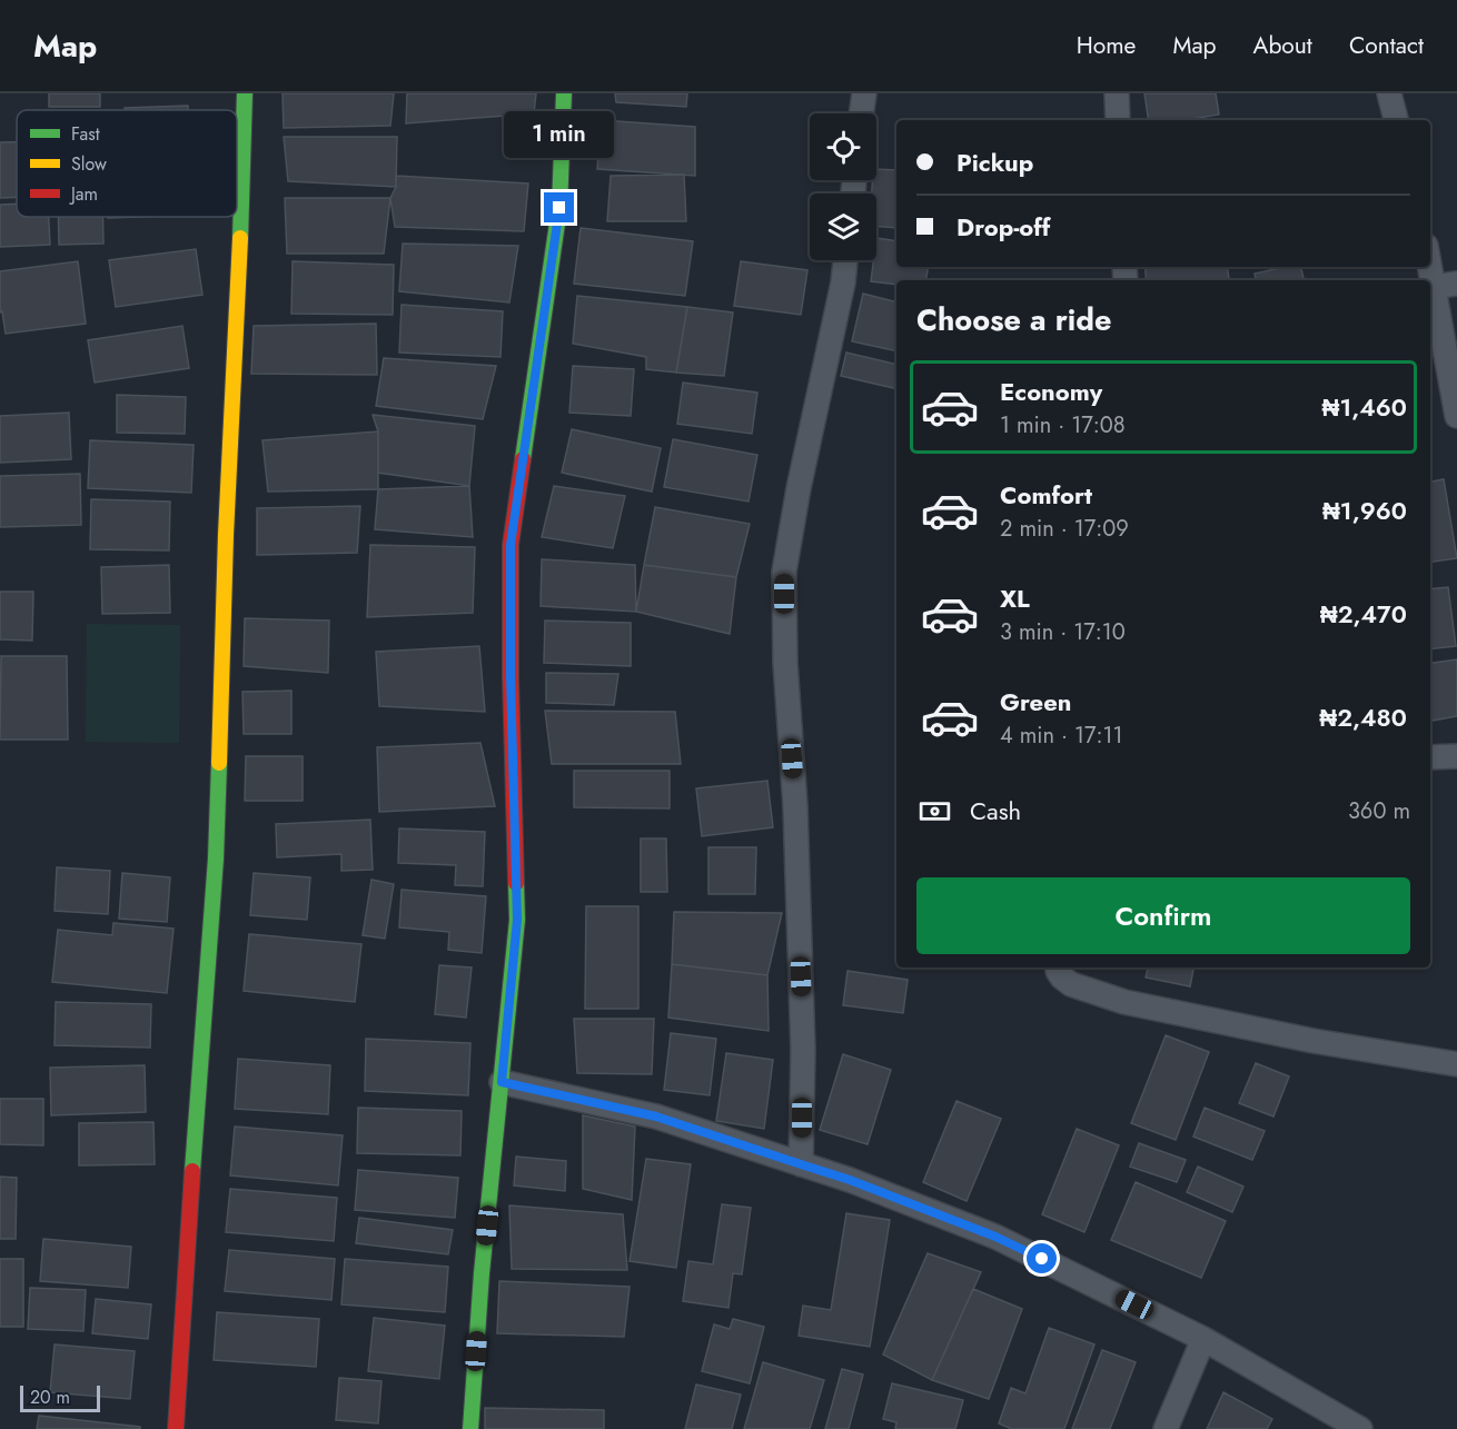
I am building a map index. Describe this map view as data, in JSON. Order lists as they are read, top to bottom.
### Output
{
  "legend": ["Fast", "Slow", "Jam"],
  "scale_bar": "20 m",
  "page": {
    "header": "Map",
    "nav": [
      "Home",
      "Map",
      "About",
      "Contact"
    ],
    "bubble": "1 min",
    "banner": ["Pickup", "Drop-off"],
    "heading": "Choose a ride",
    "list": [
      {
        "name": "Economy",
        "note": "1 min · 17:08",
        "value": "₦1,460"
      },
      {
        "name": "Comfort",
        "note": "2 min · 17:09",
        "value": "₦1,960"
      },
      {
        "name": "XL",
        "note": "3 min · 17:10",
        "value": "₦2,470"
      },
      {
        "name": "Green",
        "note": "4 min · 17:11",
        "value": "₦2,480"
      }
    ],
    "pay": ["Cash", "360 m"],
    "buttons": "Confirm",
    "scale": "20 m"
  }
}
